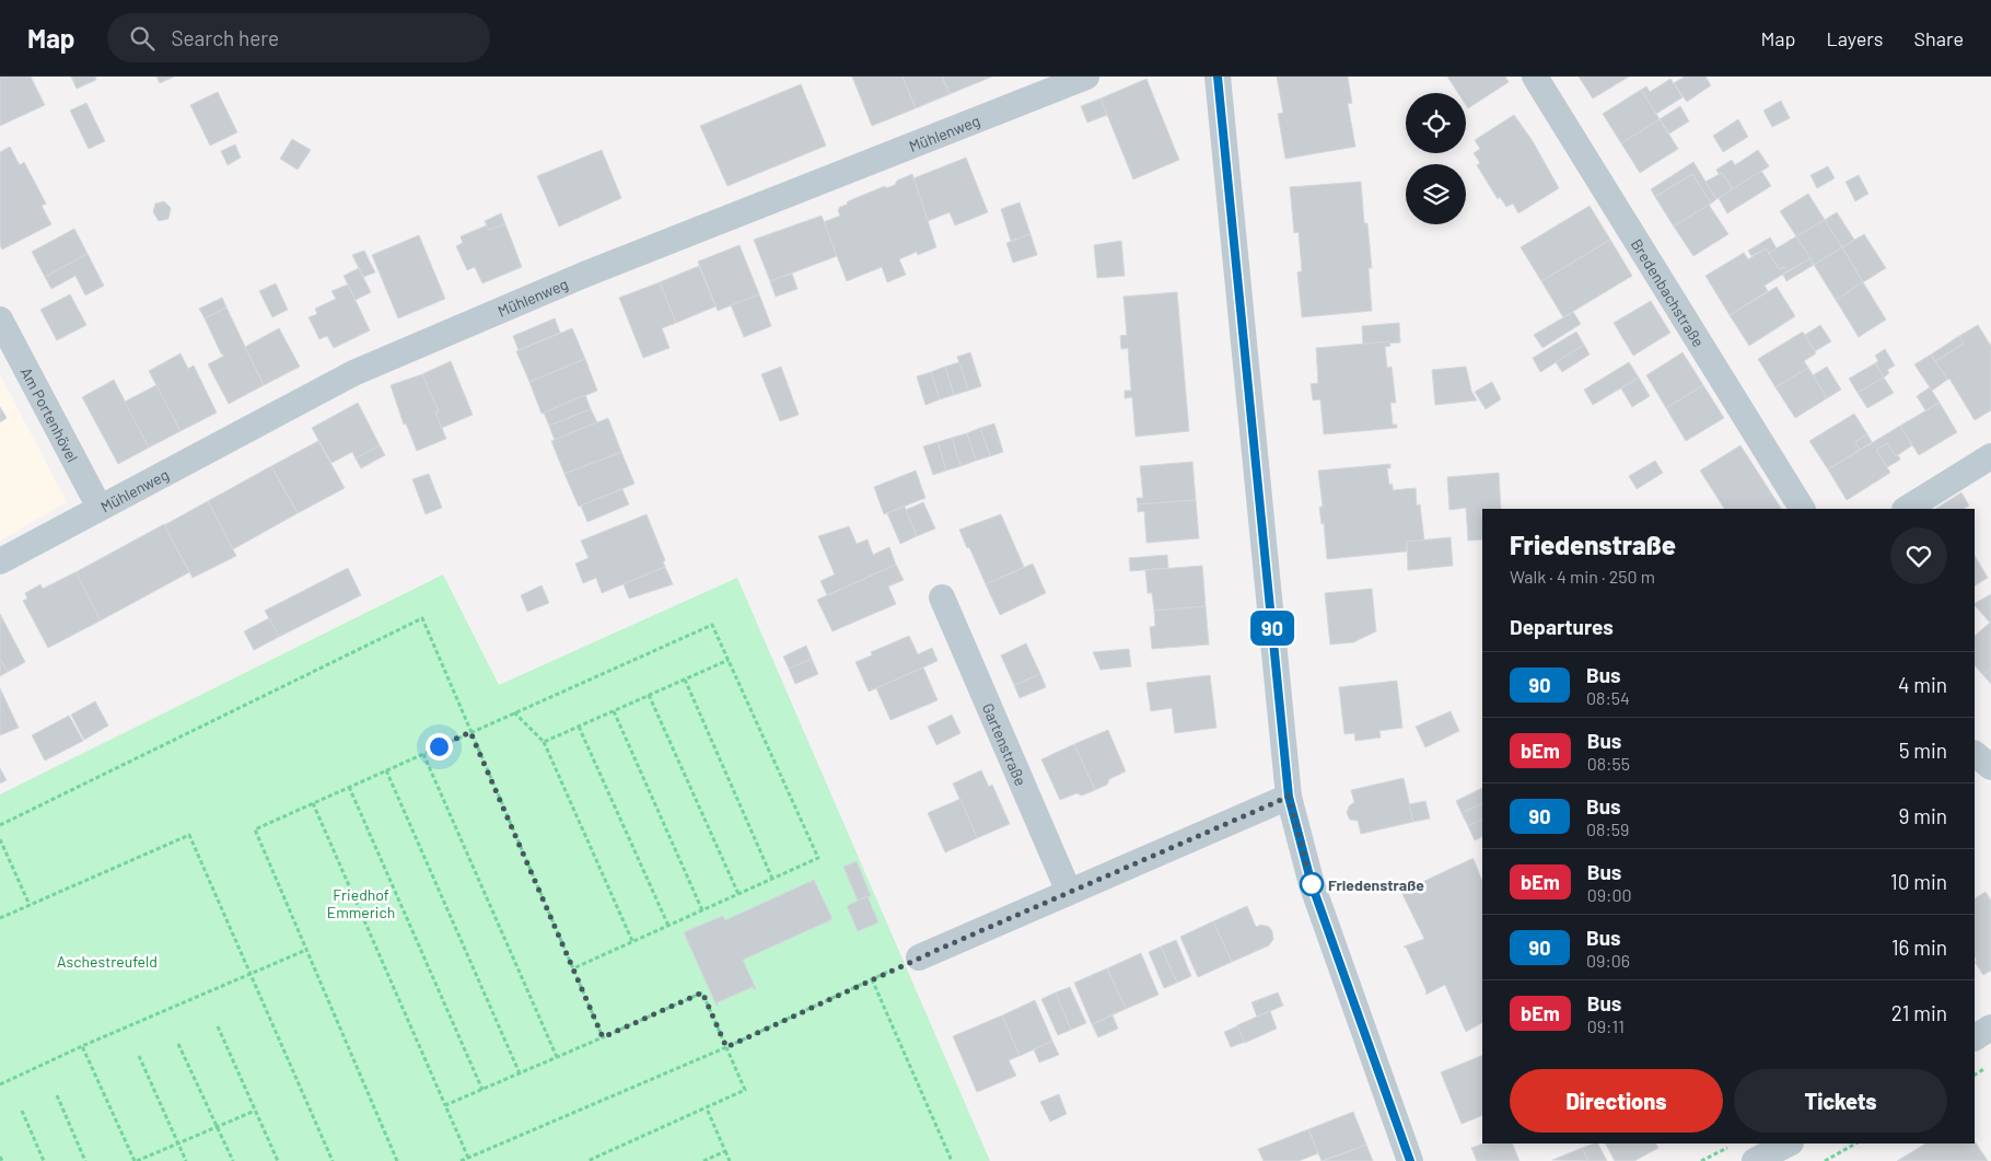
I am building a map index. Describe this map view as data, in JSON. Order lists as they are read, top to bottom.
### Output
{
  "streets": {
    "street": [
      "Mühlenweg",
      "Bredenbachstraße",
      "Am Portenhövel",
      "Gartenstraße"
    ]
  },
  "crossings": [
    ["Mühlenweg", "Am Portenhövel"]
  ],
  "parks": ["Friedhof Emmerich", "Aschestreufeld"],
  "places": ["Friedenstraße"],
  "lines": ["bus line 90"],
  "page": {
    "header": "Map",
    "search": "Search here",
    "nav": ["Map", "Layers", "Share"],
    "on_map": "90",
    "heading": [
      ["Friedenstraße", "Walk · 4 min · 250 m"],
      "Departures"
    ],
    "list": [
      {
        "mark": "90",
        "name": "Bus",
        "note": "08:54",
        "value": "4 min"
      },
      {
        "mark": "bEm",
        "name": "Bus",
        "note": "08:55",
        "value": "5 min"
      },
      {
        "mark": "90",
        "name": "Bus",
        "note": "08:59",
        "value": "9 min"
      },
      {
        "mark": "bEm",
        "name": "Bus",
        "note": "09:00",
        "value": "10 min"
      },
      {
        "mark": "90",
        "name": "Bus",
        "note": "09:06",
        "value": "16 min"
      },
      {
        "mark": "bEm",
        "name": "Bus",
        "note": "09:11",
        "value": "21 min"
      }
    ],
    "buttons": ["Directions", "Tickets"]
  }
}
